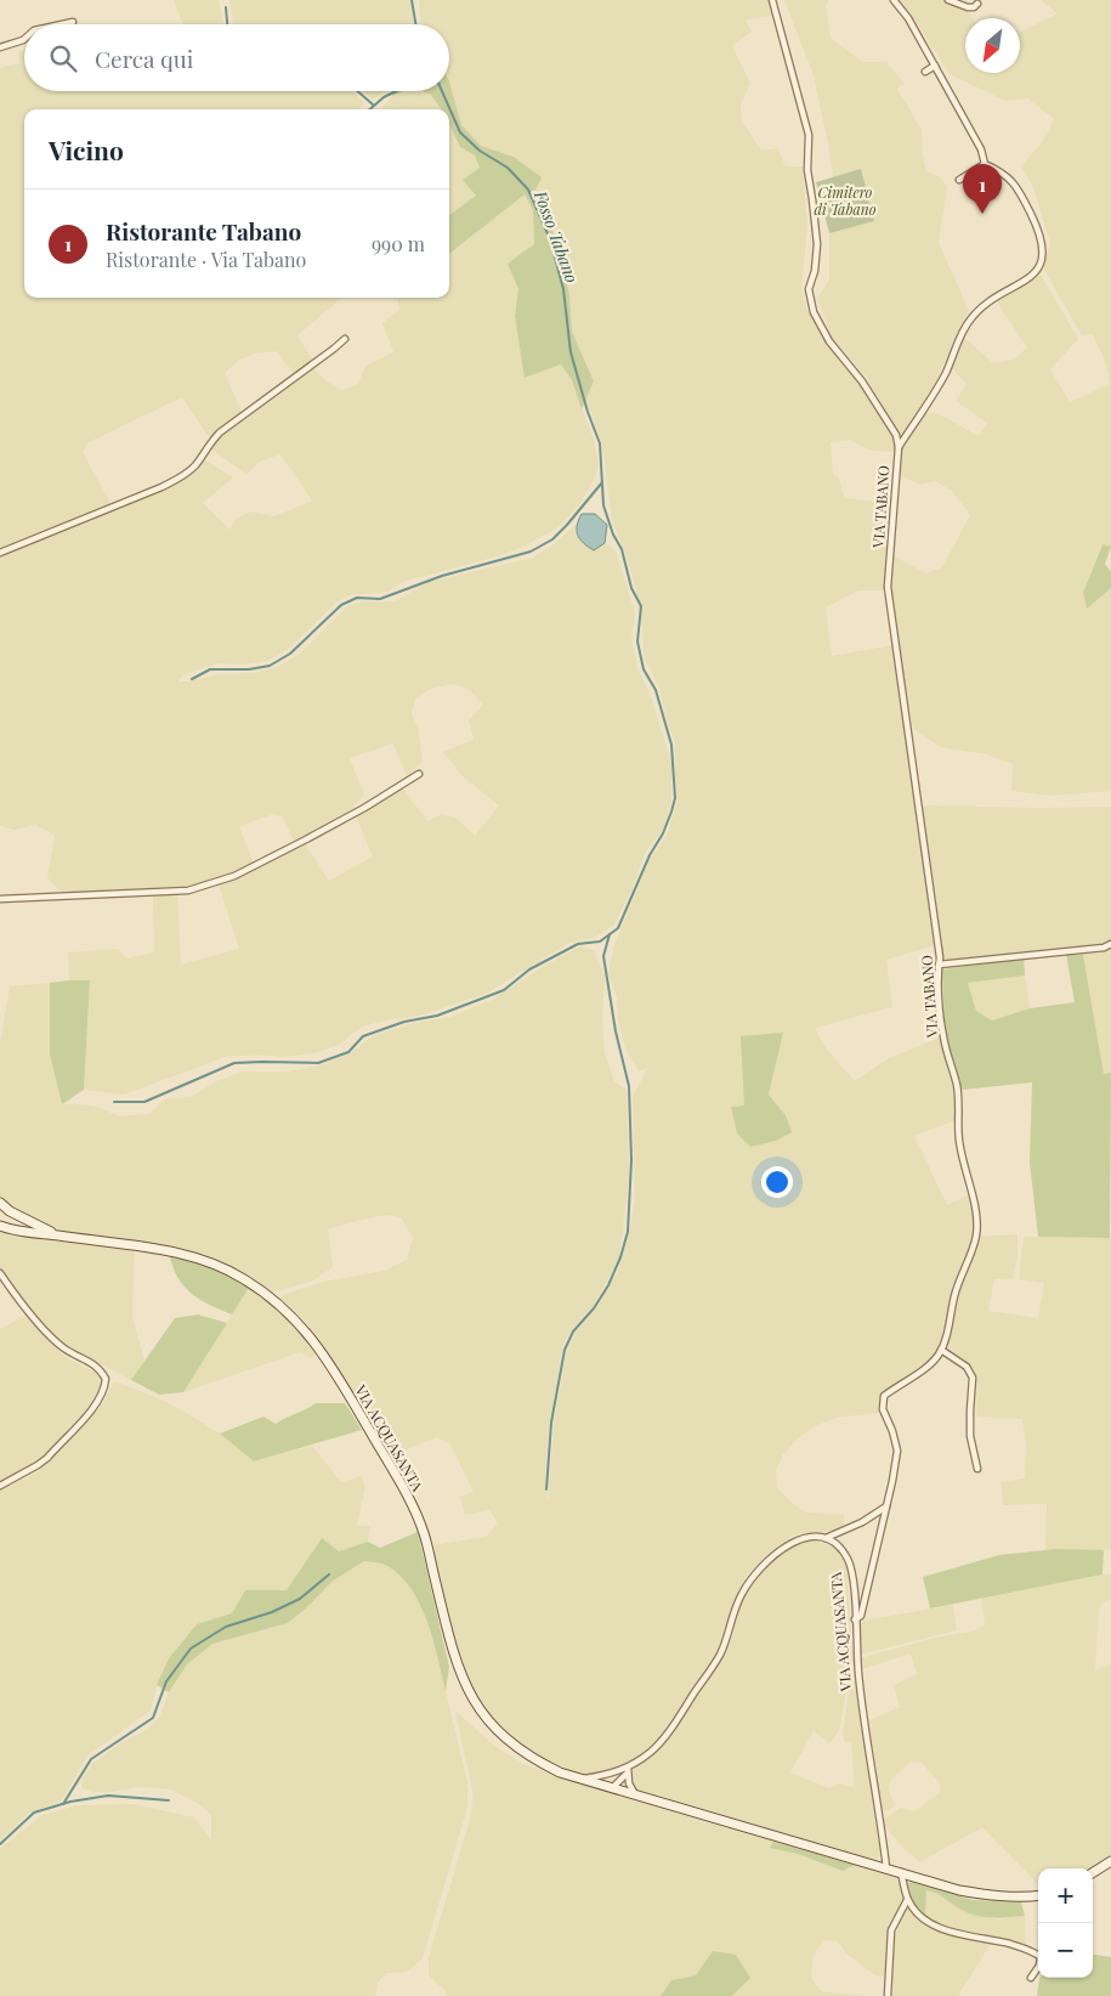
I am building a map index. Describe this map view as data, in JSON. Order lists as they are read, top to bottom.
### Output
{
  "streets": {
    "main road": ["VIA ACQUASANTA"],
    "street": ["VIA TABANO"]
  },
  "crossings": [
    ["VIA TABANO", "VIA ACQUASANTA"]
  ],
  "water": ["Fosso Tabano"],
  "parks": ["Cimitero di Tabano"],
  "north": "bottom left",
  "page": {
    "search": "Cerca qui",
    "heading": "Vicino",
    "pins": "1",
    "list": [
      {
        "mark": "1",
        "name": "Ristorante Tabano",
        "note": "Ristorante · Via Tabano",
        "value": "990 m"
      }
    ],
    "map_buttons": ["+", "−"]
  }
}
